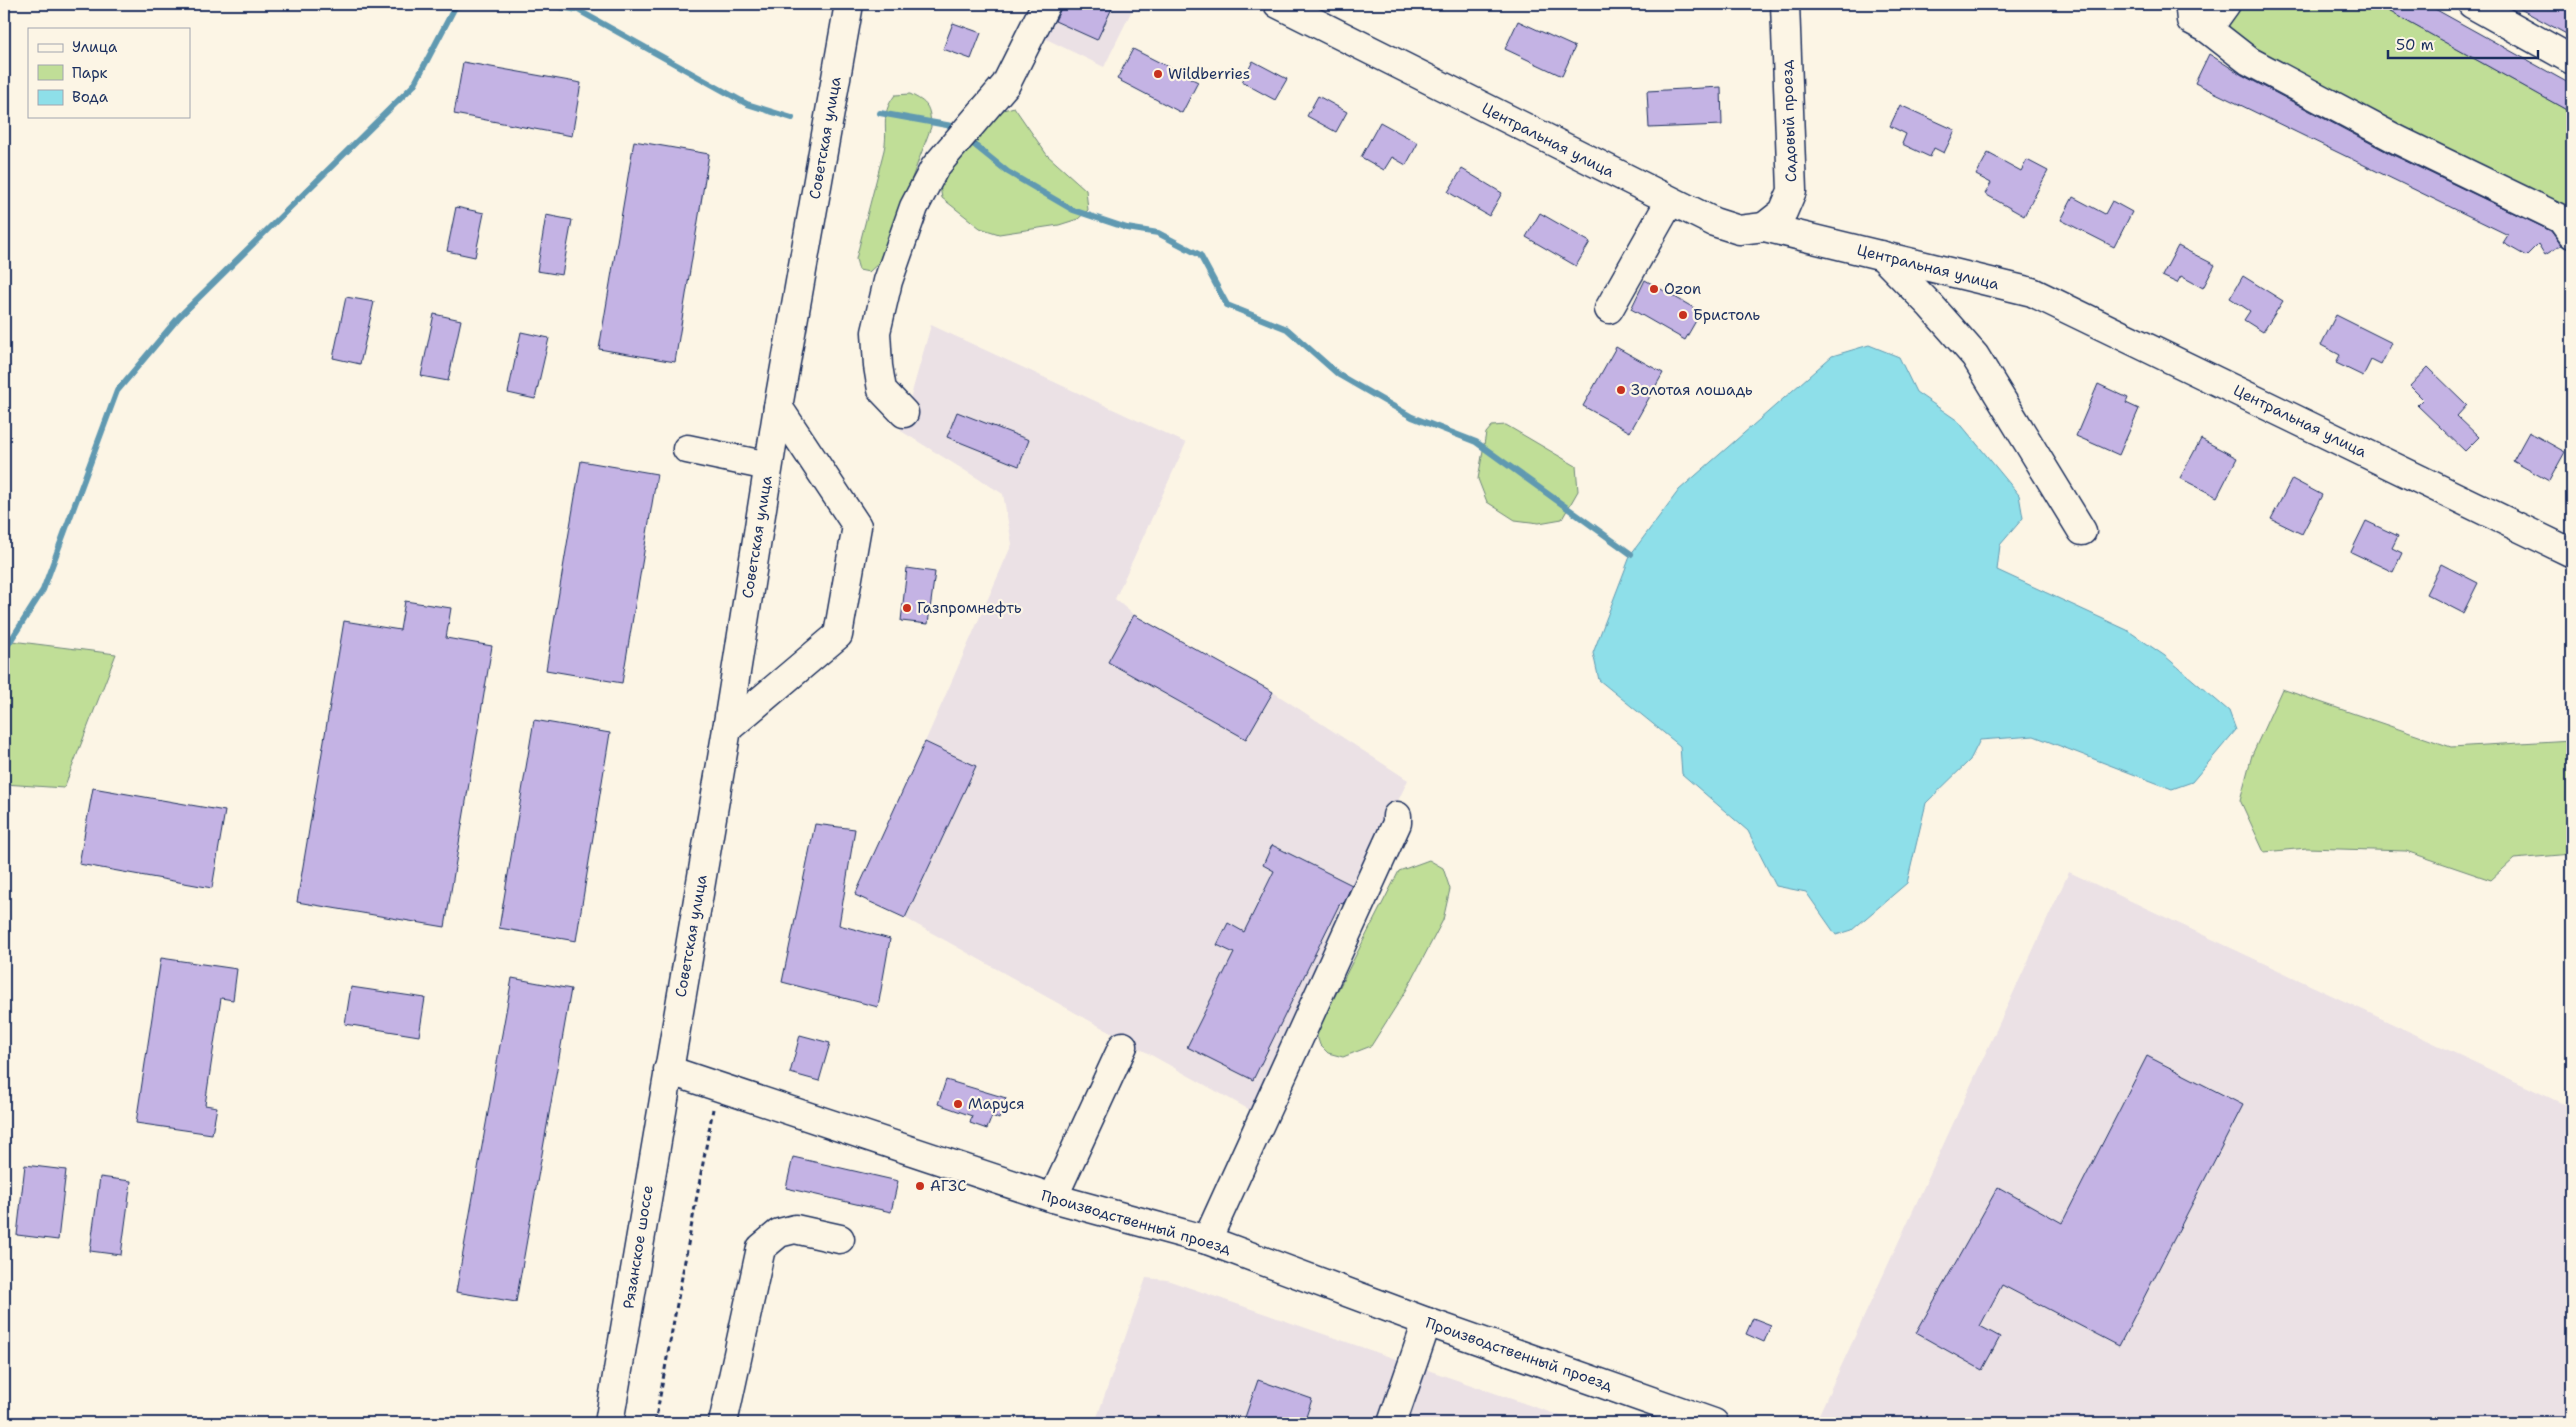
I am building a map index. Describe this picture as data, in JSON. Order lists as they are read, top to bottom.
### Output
{
  "streets": {
    "street": [
      "Садовый проезд",
      "Советская улица",
      "Центральная улица",
      "Производственный проезд",
      "Рязанское шоссе"
    ]
  },
  "crossings": [
    ["Садовый проезд", "Центральная улица"],
    ["Советская улица", "Производственный проезд"],
    ["Советская улица", "Рязанское шоссе"],
    ["Производственный проезд", "Рязанское шоссе"]
  ],
  "places": [
    "Wildberries",
    "Ozon",
    "Бристоль",
    "Золотая лошадь",
    "Газпромнефть",
    "Маруся",
    "АГЗС"
  ],
  "legend": ["Улица", "Парк", "Вода"],
  "scale_bar": "50 m"
}
